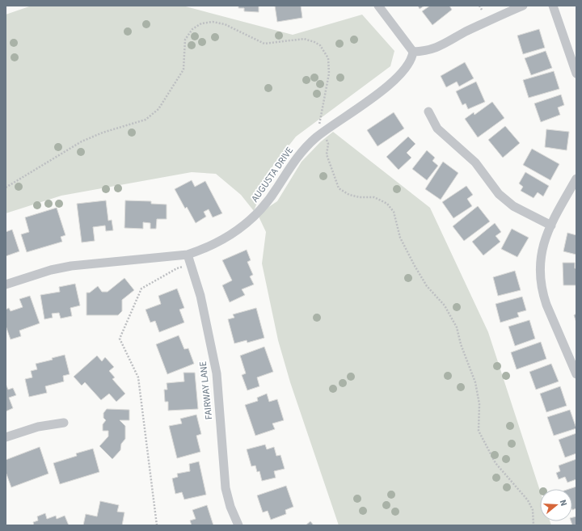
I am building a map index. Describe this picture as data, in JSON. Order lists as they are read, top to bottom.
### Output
{
  "streets": {
    "street": ["AUGUSTA DRIVE", "FAIRWAY LANE"]
  },
  "crossings": [
    ["AUGUSTA DRIVE", "FAIRWAY LANE"]
  ],
  "north": "right"
}
